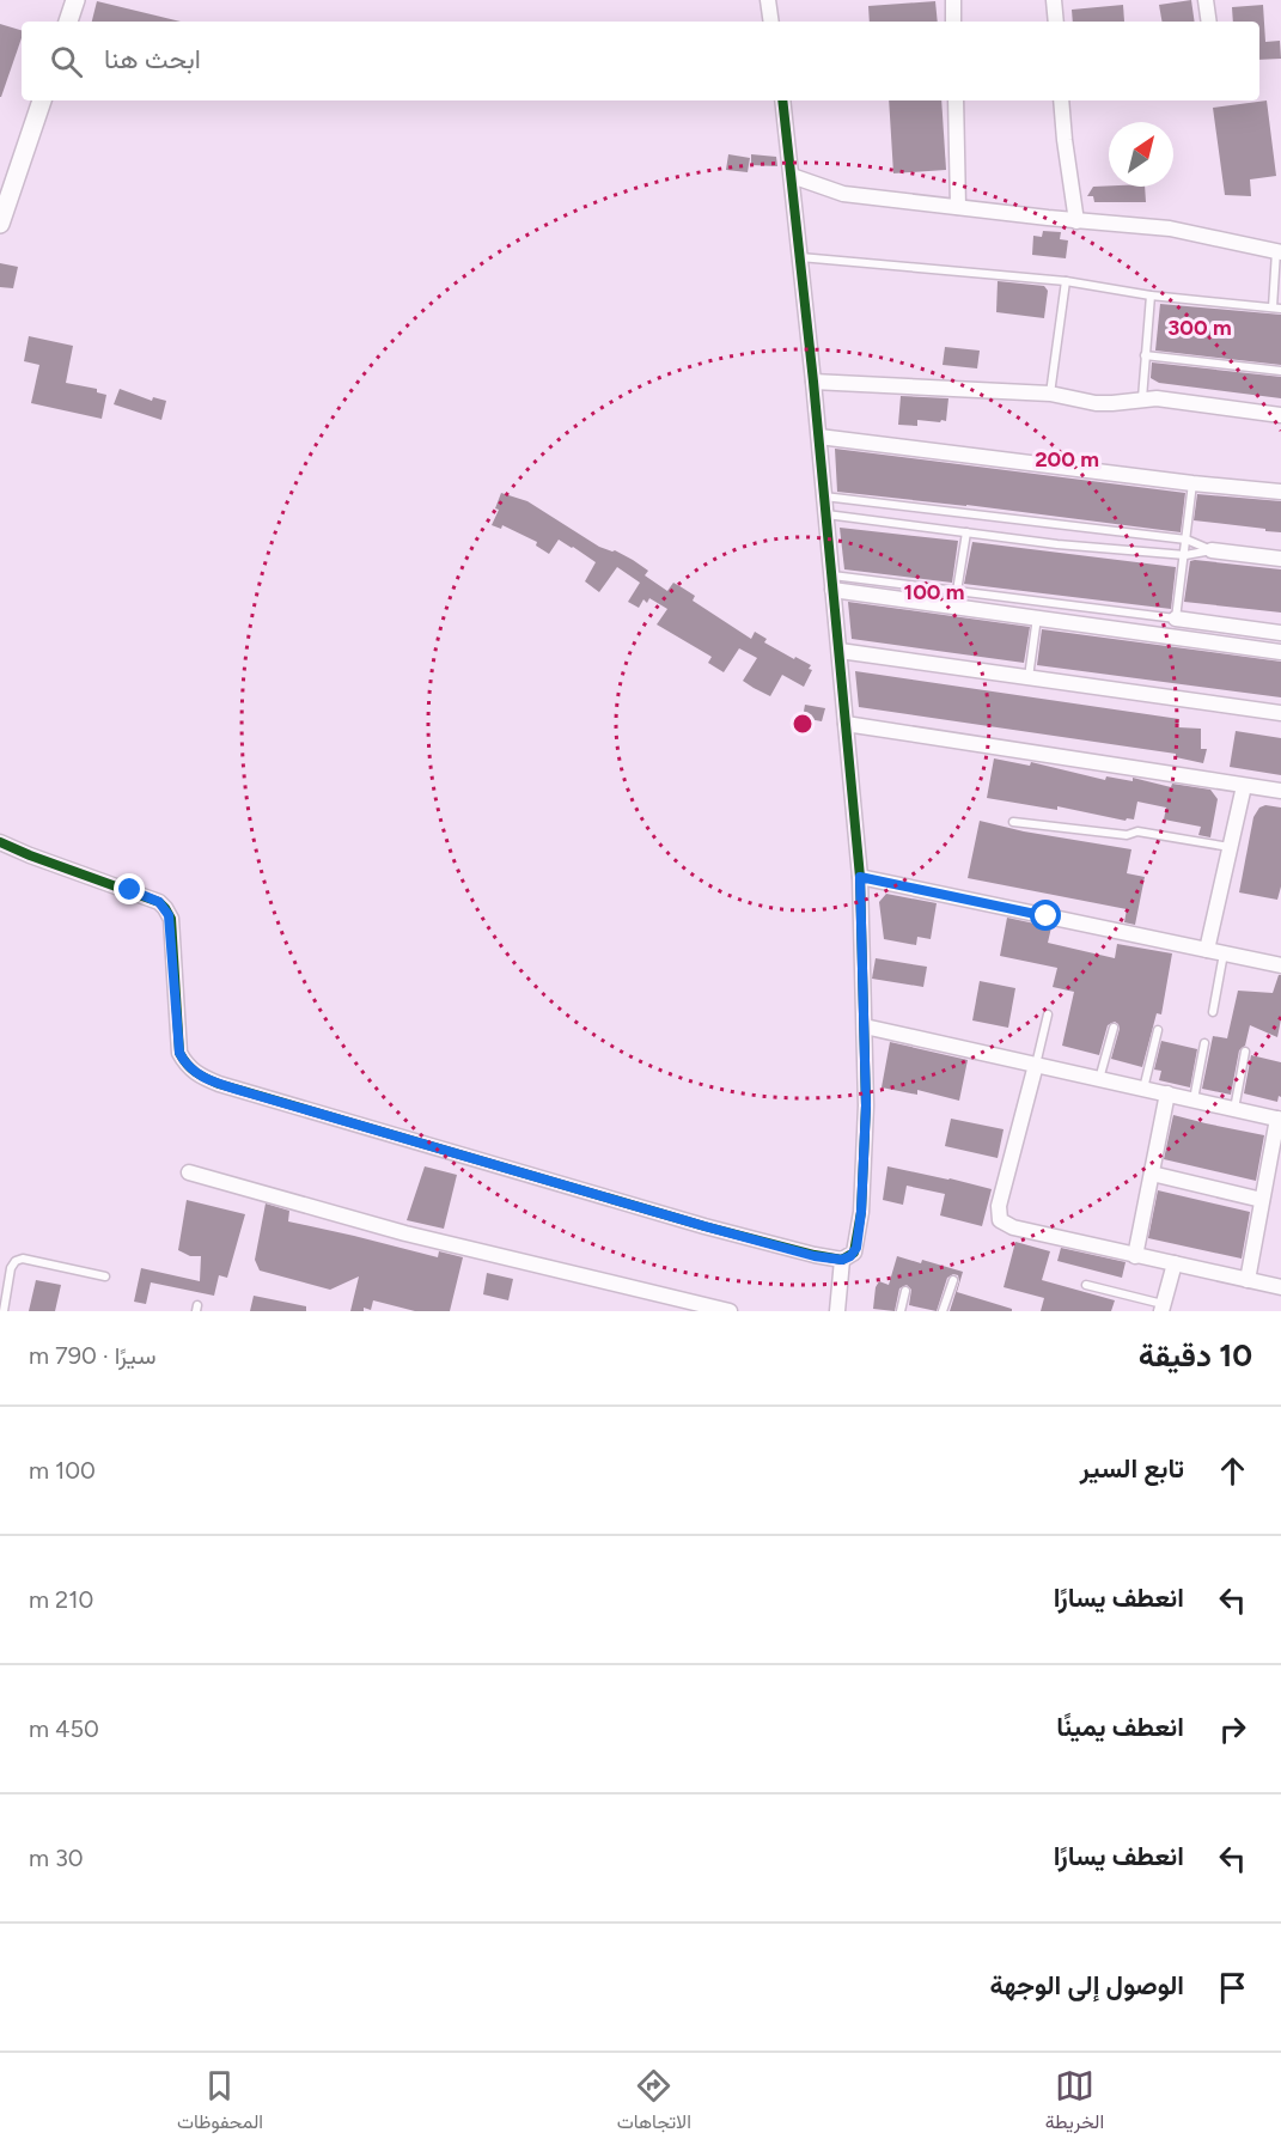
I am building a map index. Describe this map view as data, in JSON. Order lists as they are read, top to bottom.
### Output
{
  "north": "top right",
  "page": {
    "search": "ابحث هنا",
    "heading": ["10 دقيقة", "سيرًا · 790 m"],
    "list": [
      ["تابع السير", "100 m"],
      ["انعطف يسارًا", "210 m"],
      ["انعطف يمينًا", "450 m"],
      ["انعطف يسارًا", "30 m"],
      "الوصول إلى الوجهة"
    ],
    "nav": ["الخريطة", "الاتجاهات", "المحفوظات"]
  },
  "rings": ["300 m", "200 m", "100 m"]
}
